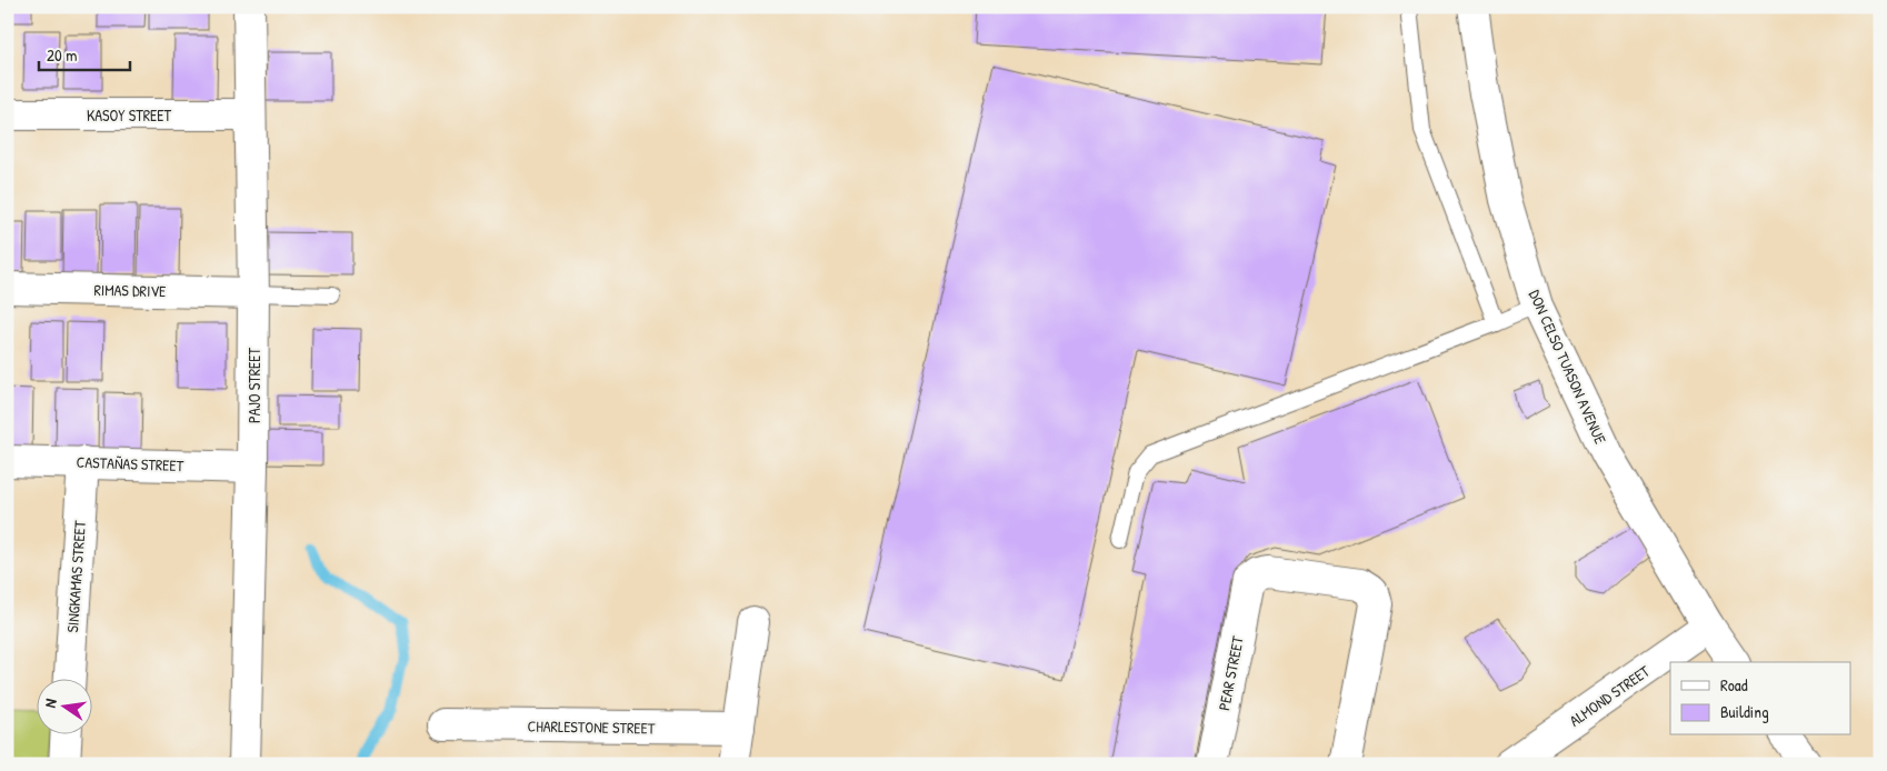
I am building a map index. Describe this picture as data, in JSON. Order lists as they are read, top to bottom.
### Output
{
  "streets": {
    "street": [
      "KASOY STREET",
      "RIMAS DRIVE",
      "DON CELSO TUASON AVENUE",
      "PAJO STREET",
      "CASTAÑAS STREET",
      "SINGKAMAS STREET",
      "PEAR STREET",
      "ALMOND STREET",
      "CHARLESTONE STREET"
    ]
  },
  "crossings": [
    ["KASOY STREET", "PAJO STREET"],
    ["RIMAS DRIVE", "PAJO STREET"],
    ["DON CELSO TUASON AVENUE", "ALMOND STREET"],
    ["PAJO STREET", "CASTAÑAS STREET"],
    ["CASTAÑAS STREET", "SINGKAMAS STREET"]
  ],
  "legend": ["Road", "Building"],
  "scale_bar": "20 m",
  "north": "left"
}
